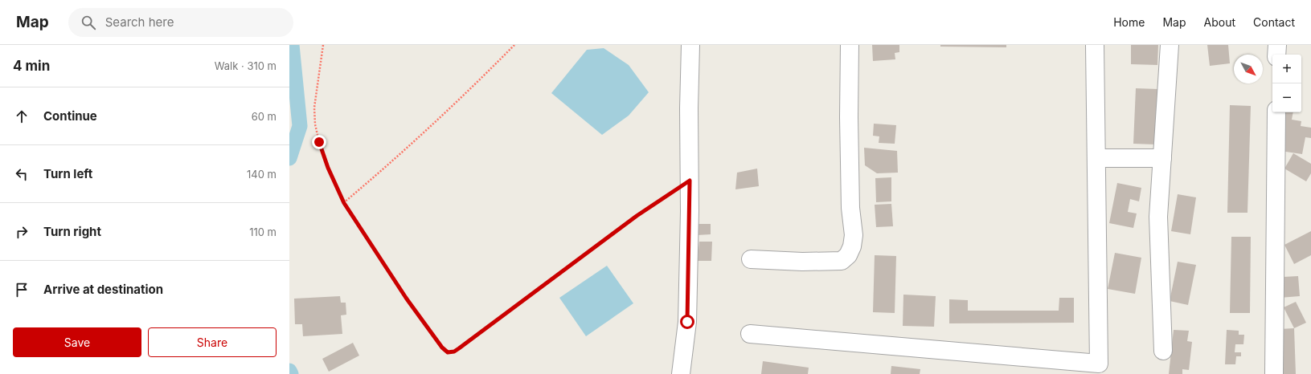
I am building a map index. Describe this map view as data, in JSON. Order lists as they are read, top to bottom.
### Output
{
  "north": "bottom right",
  "page": {
    "header": "Map",
    "search": "Search here",
    "nav": [
      "Home",
      "Map",
      "About",
      "Contact"
    ],
    "heading": ["4 min", "Walk · 310 m"],
    "map_buttons": ["+", "−"],
    "list": [
      ["Continue", "60 m"],
      ["Turn left", "140 m"],
      ["Turn right", "110 m"],
      "Arrive at destination"
    ],
    "buttons": ["Save", "Share"]
  }
}
